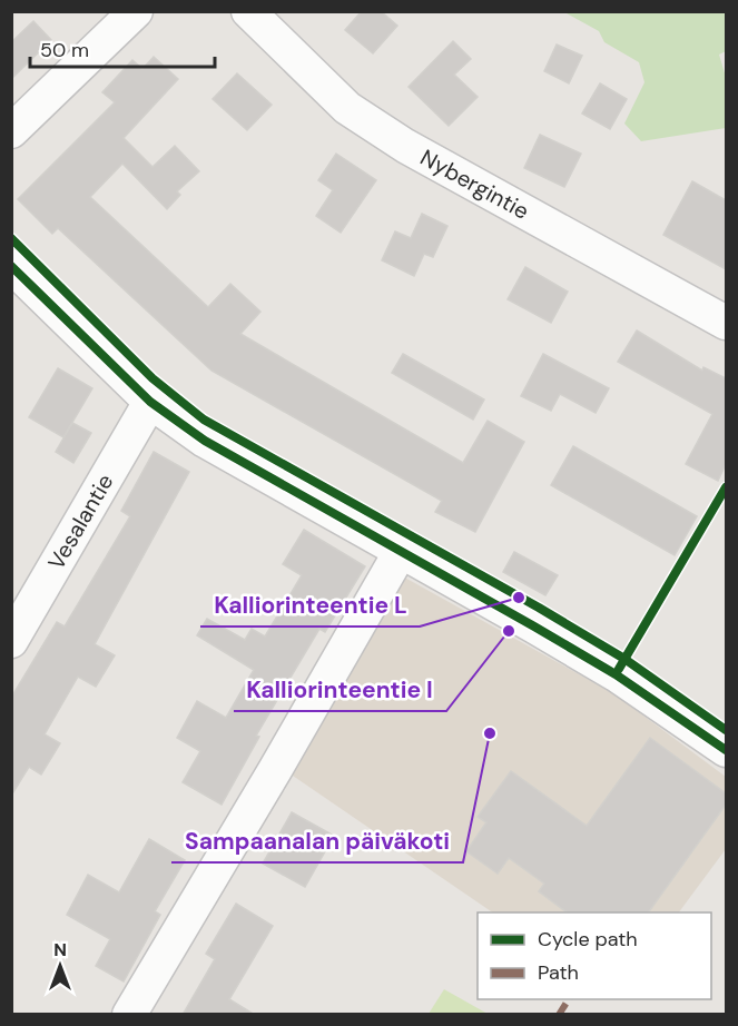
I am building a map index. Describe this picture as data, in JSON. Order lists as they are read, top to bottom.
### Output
{
  "streets": {
    "street": ["Nybergintie", "Vesalantie"]
  },
  "places": ["Kalliorinteentie L", "Kalliorinteentie I", "Sampaanalan päiväkoti"],
  "legend": ["Cycle path", "Path"],
  "scale_bar": "50 m",
  "north": "top"
}
